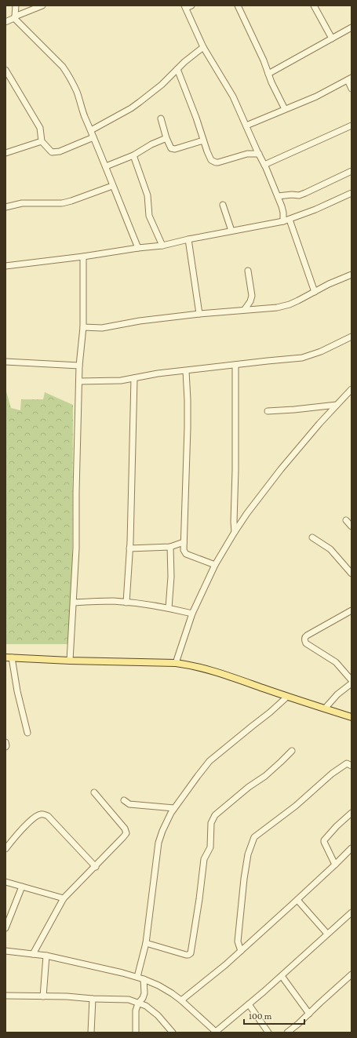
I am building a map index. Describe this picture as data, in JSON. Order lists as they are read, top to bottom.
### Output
{
  "scale_bar": "100 m"
}
